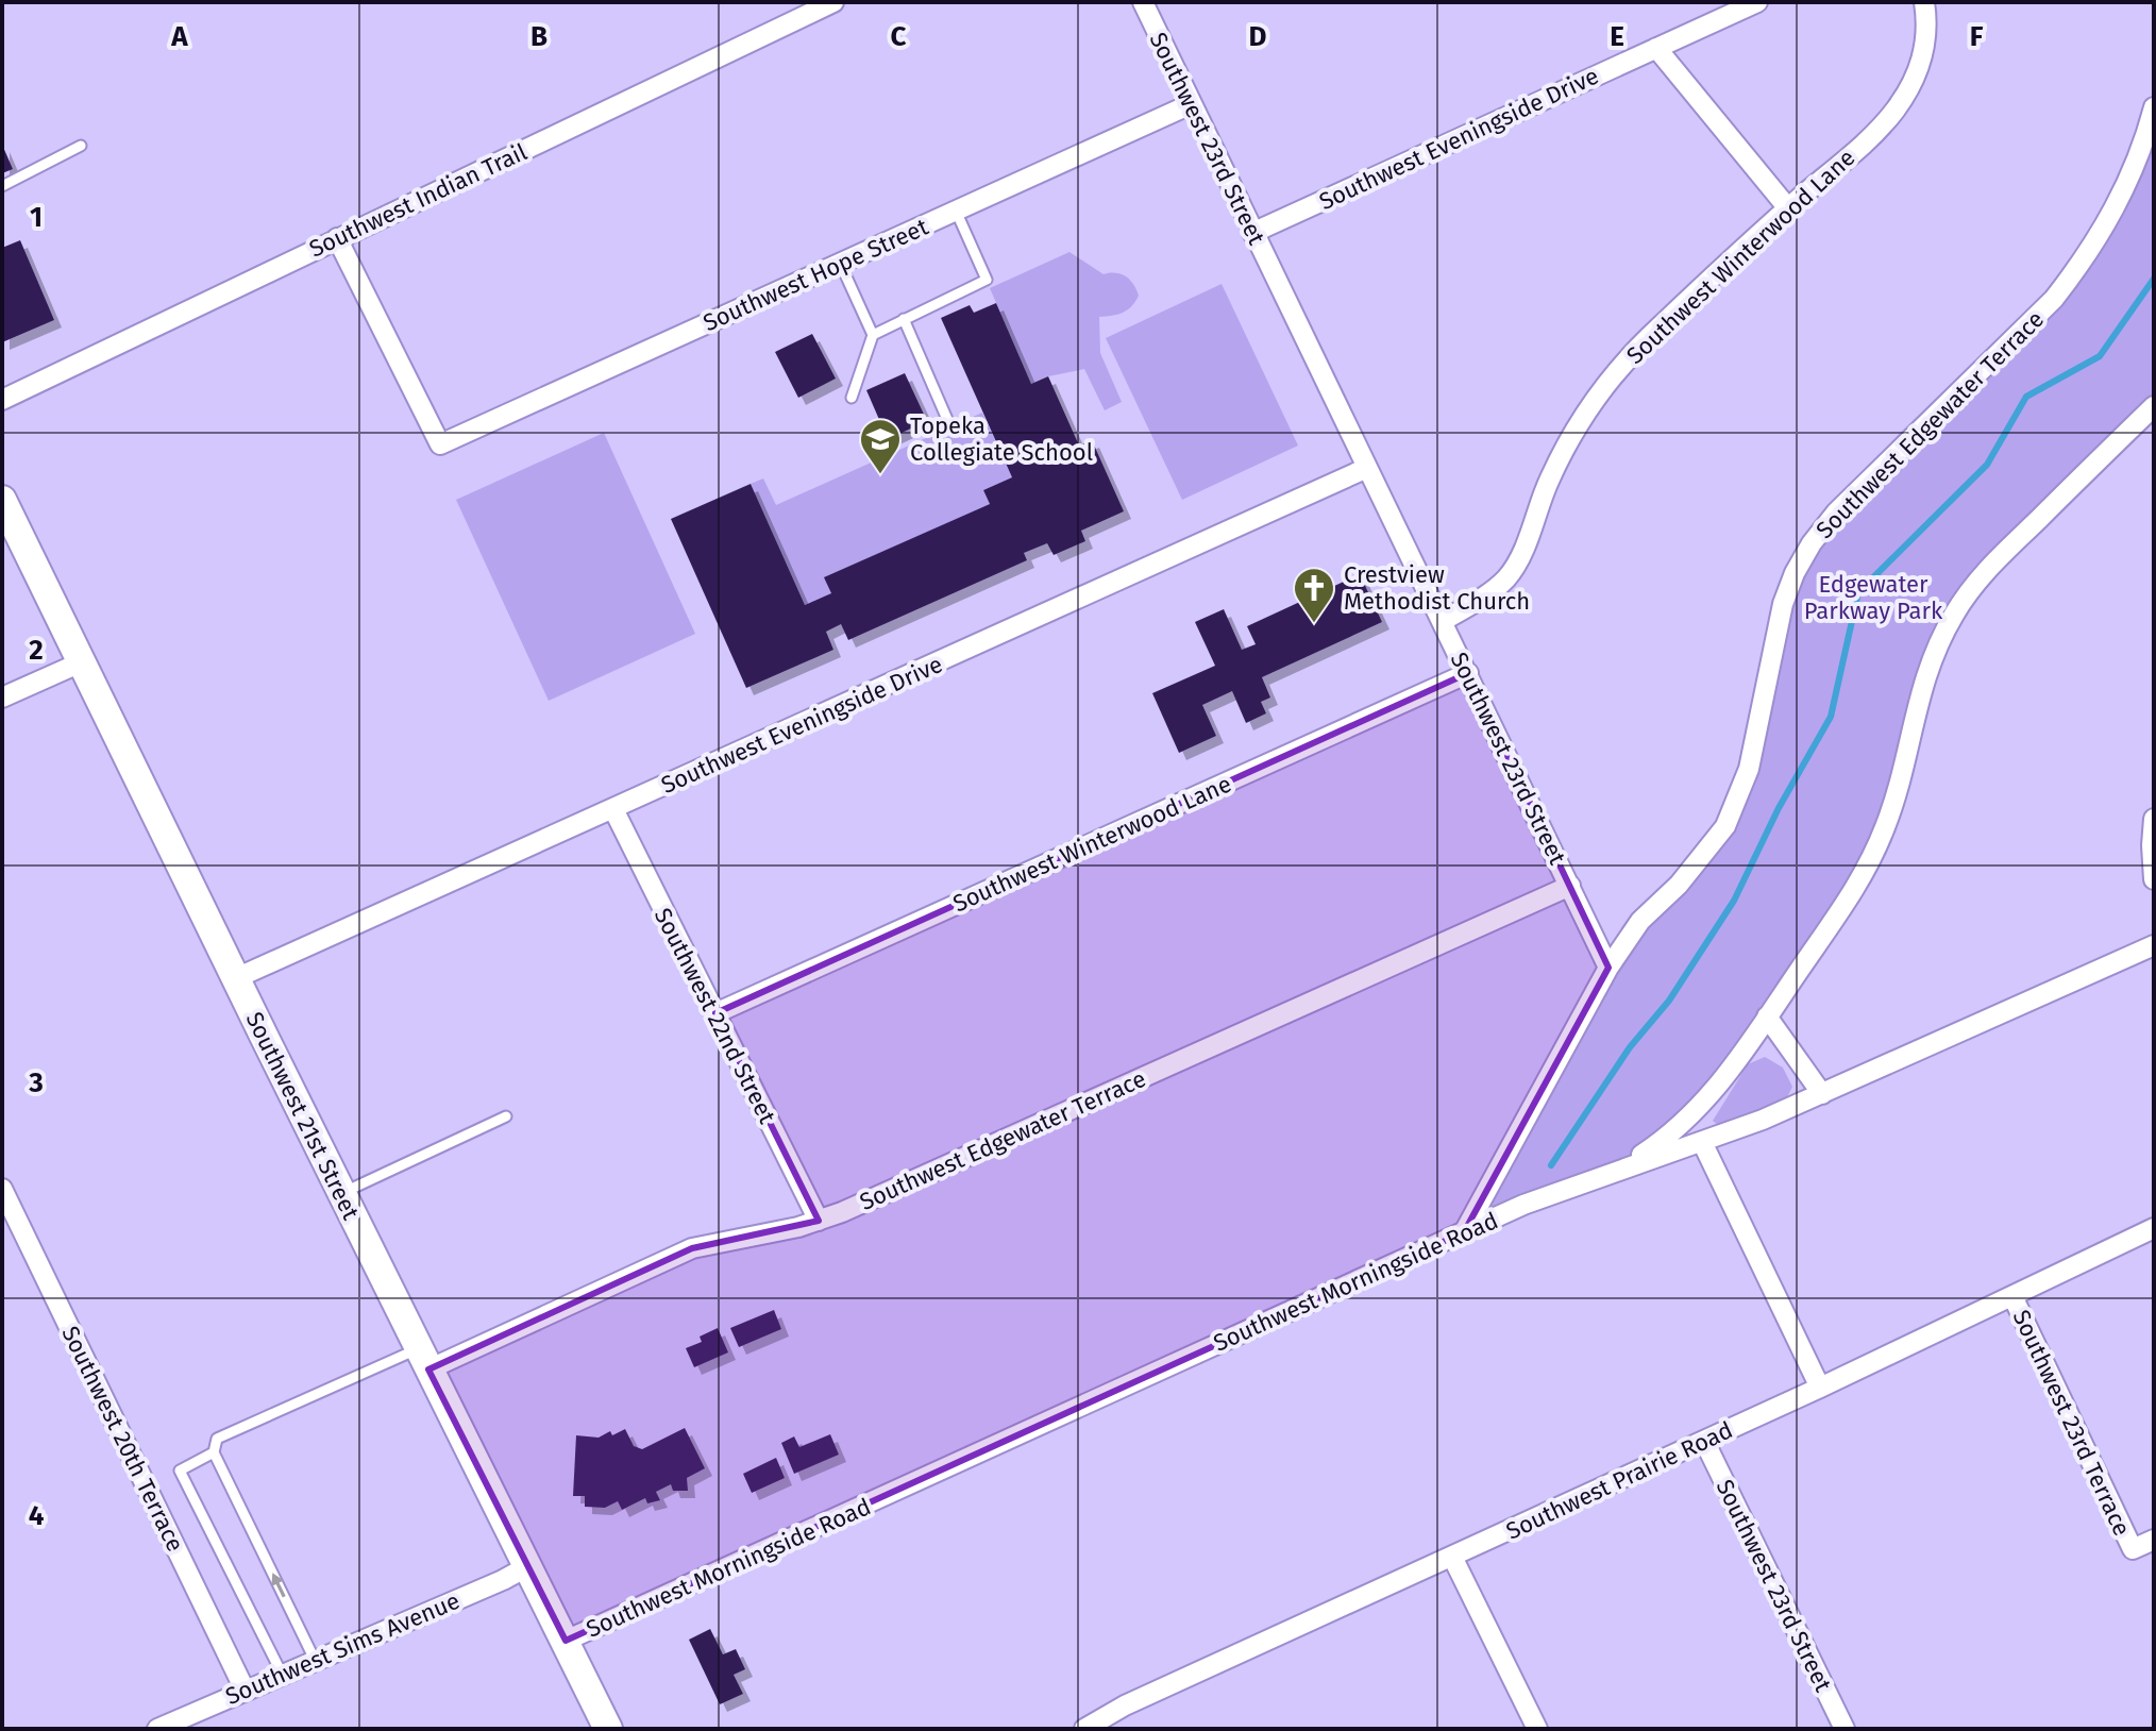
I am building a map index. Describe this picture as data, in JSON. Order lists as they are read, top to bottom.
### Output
{
  "streets": {
    "main road": ["Southwest 21st Street"],
    "street": [
      "Southwest 23rd Street",
      "Southwest Eveningside Drive",
      "Southwest Indian Trail",
      "Southwest Winterwood Lane",
      "Southwest Hope Street",
      "Southwest Edgewater Terrace",
      "Southwest 22nd Street",
      "Southwest Morningside Road",
      "Southwest 23rd Terrace",
      "Southwest 20th Terrace",
      "Southwest Prairie Road",
      "Southwest Sims Avenue"
    ]
  },
  "crossings": [
    ["Southwest 23rd Street", "Southwest Eveningside Drive"],
    ["Southwest 23rd Street", "Southwest Winterwood Lane"],
    ["Southwest 23rd Street", "Southwest Hope Street"],
    ["Southwest 23rd Street", "Southwest Edgewater Terrace"],
    ["Southwest 23rd Street", "Southwest Prairie Road"],
    ["Southwest Eveningside Drive", "Southwest 22nd Street"],
    ["Southwest Eveningside Drive", "Southwest 21st Street"],
    ["Southwest Indian Trail", "Southwest Hope Street"],
    ["Southwest Winterwood Lane", "Southwest 22nd Street"],
    ["Southwest Edgewater Terrace", "Southwest 22nd Street"],
    ["Southwest Edgewater Terrace", "Southwest 21st Street"],
    ["Southwest 21st Street", "Southwest Morningside Road"],
    ["Southwest 21st Street", "Southwest Sims Avenue"],
    ["Southwest 23rd Terrace", "Southwest Prairie Road"],
    ["Southwest 20th Terrace", "Southwest Sims Avenue"]
  ],
  "parks": ["Edgewater Parkway Park"],
  "places": {
    "school or university": ["Topeka Collegiate School"],
    "church": ["Crestview Methodist Church"]
  },
  "grid": {
    "columns": [
      "A",
      "B",
      "C",
      "D",
      "E",
      "F"
    ],
    "rows": [
      "1",
      "2",
      "3",
      "4"
    ]
  }
}
